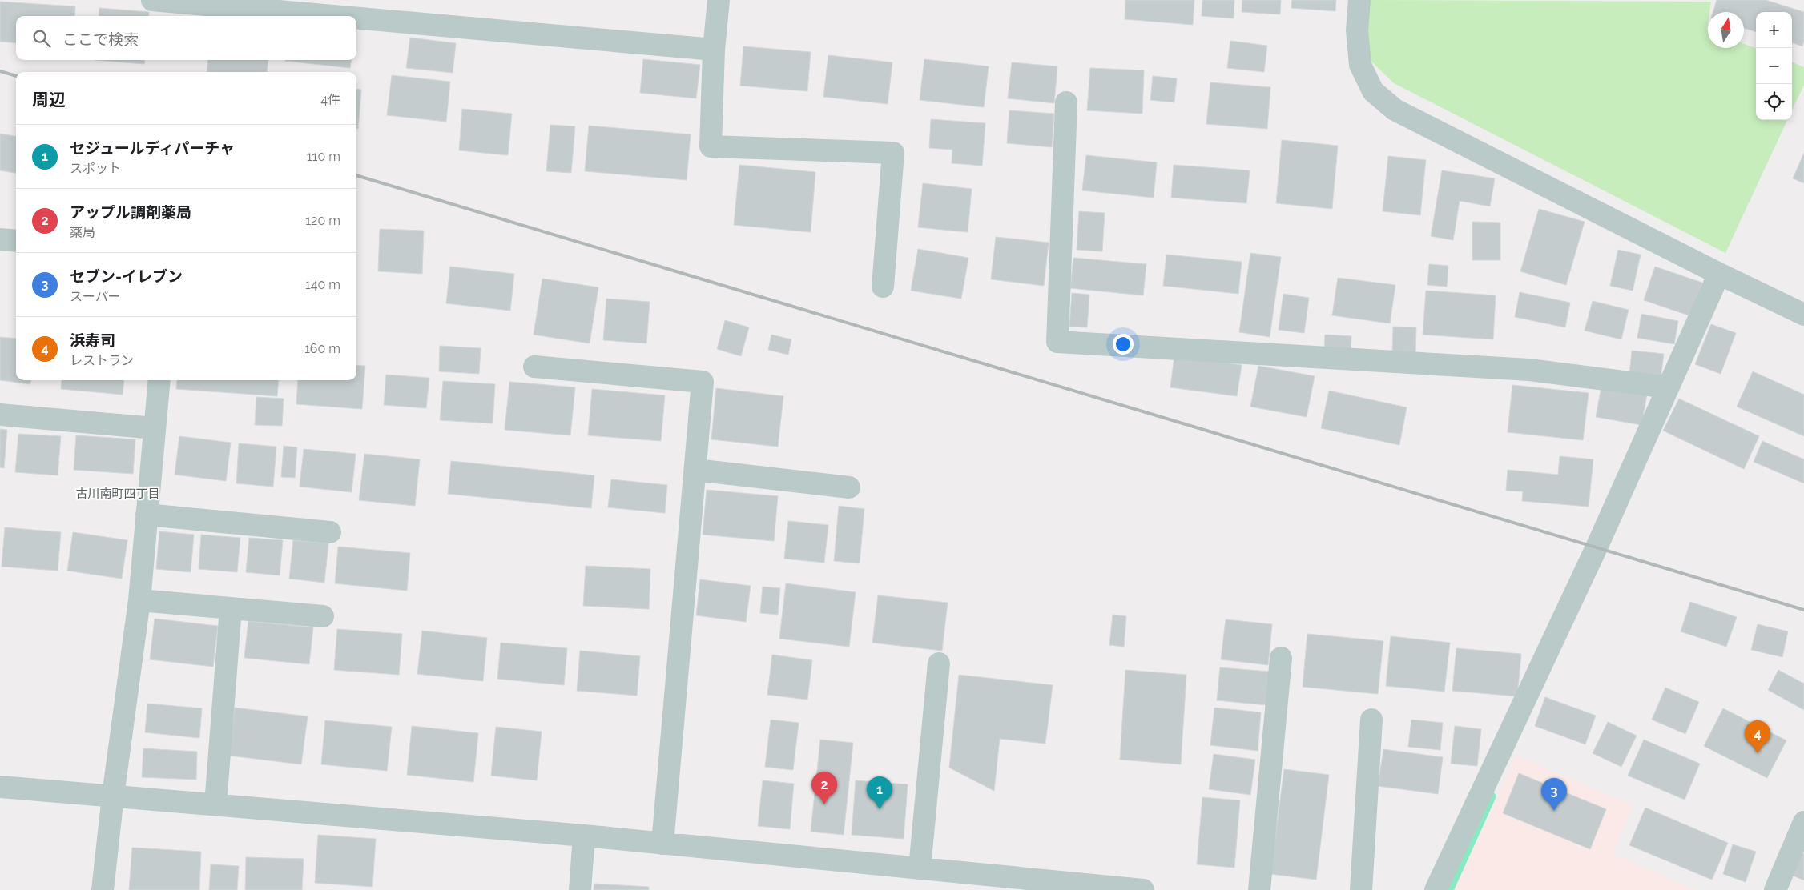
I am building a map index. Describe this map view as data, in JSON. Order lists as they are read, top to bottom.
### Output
{
  "districts": ["古川南町四丁目"],
  "north": "top",
  "page": {
    "map_buttons": ["+", "−"],
    "search": "ここで検索",
    "heading": ["周辺", "4件"],
    "list": [
      {
        "mark": "1",
        "name": "セジュールディパーチャ",
        "note": "スポット",
        "value": "110 m"
      },
      {
        "mark": "2",
        "name": "アップル調剤薬局",
        "note": "薬局",
        "value": "120 m"
      },
      {
        "mark": "3",
        "name": "セブン-イレブン",
        "note": "スーパー",
        "value": "140 m"
      },
      {
        "mark": "4",
        "name": "浜寿司",
        "note": "レストラン",
        "value": "160 m"
      }
    ],
    "pins": [
      "4",
      "2",
      "1",
      "3"
    ]
  }
}
